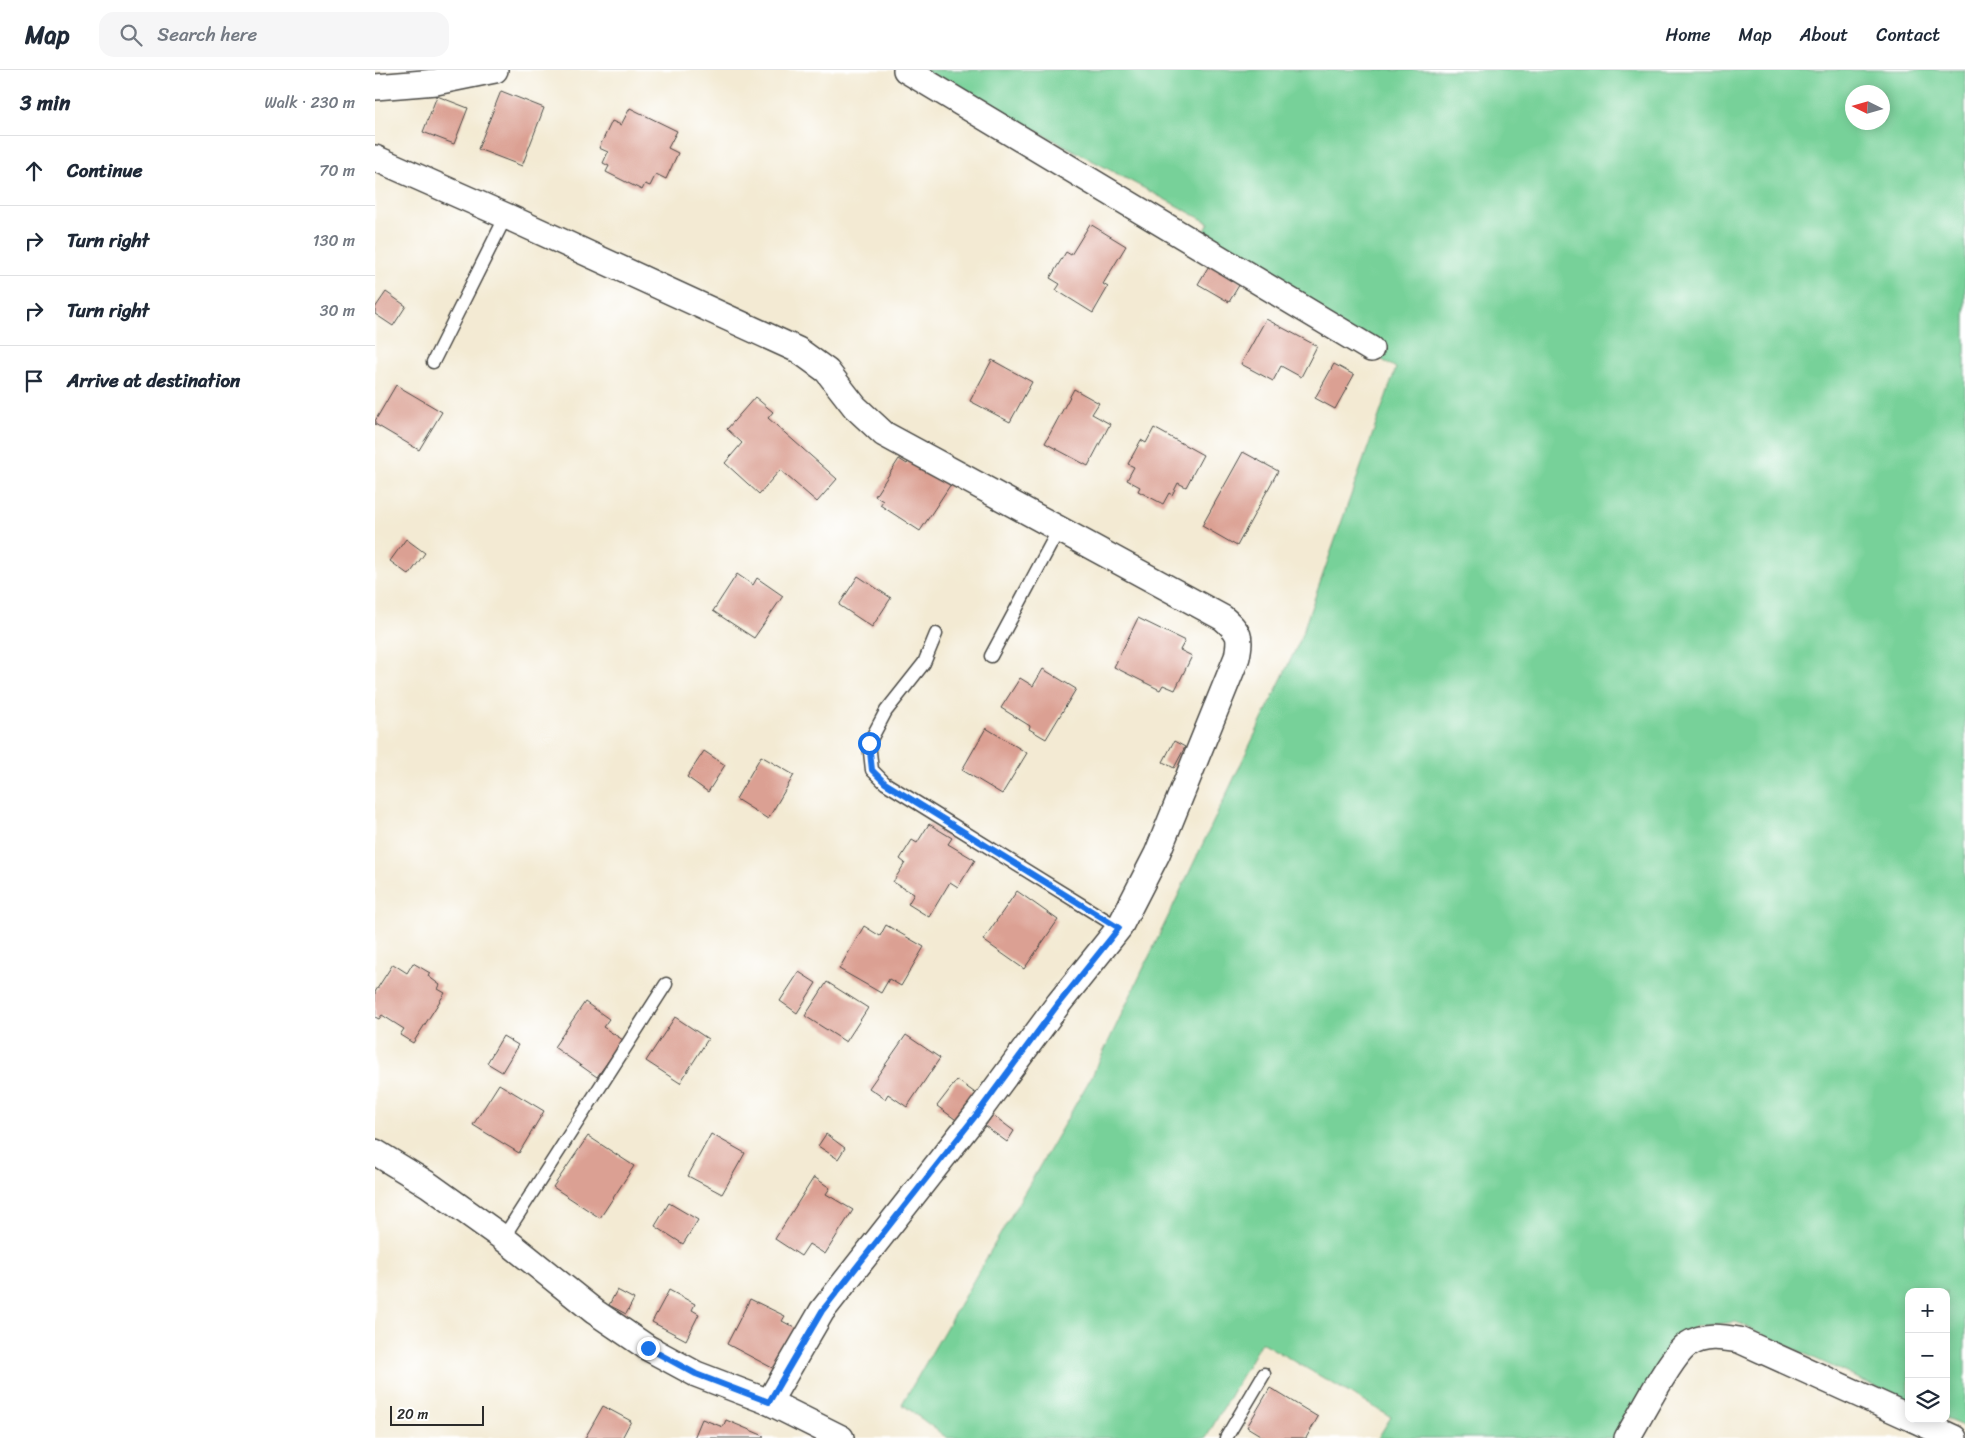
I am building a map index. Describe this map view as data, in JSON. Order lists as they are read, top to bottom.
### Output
{
  "scale_bar": "20 m",
  "north": "left",
  "page": {
    "header": "Map",
    "search": "Search here",
    "nav": [
      "Home",
      "Map",
      "About",
      "Contact"
    ],
    "heading": ["3 min", "Walk · 230 m"],
    "list": [
      ["Continue", "70 m"],
      ["Turn right", "130 m"],
      ["Turn right", "30 m"],
      "Arrive at destination"
    ],
    "map_buttons": ["+", "−"],
    "scale": "20 m"
  }
}
